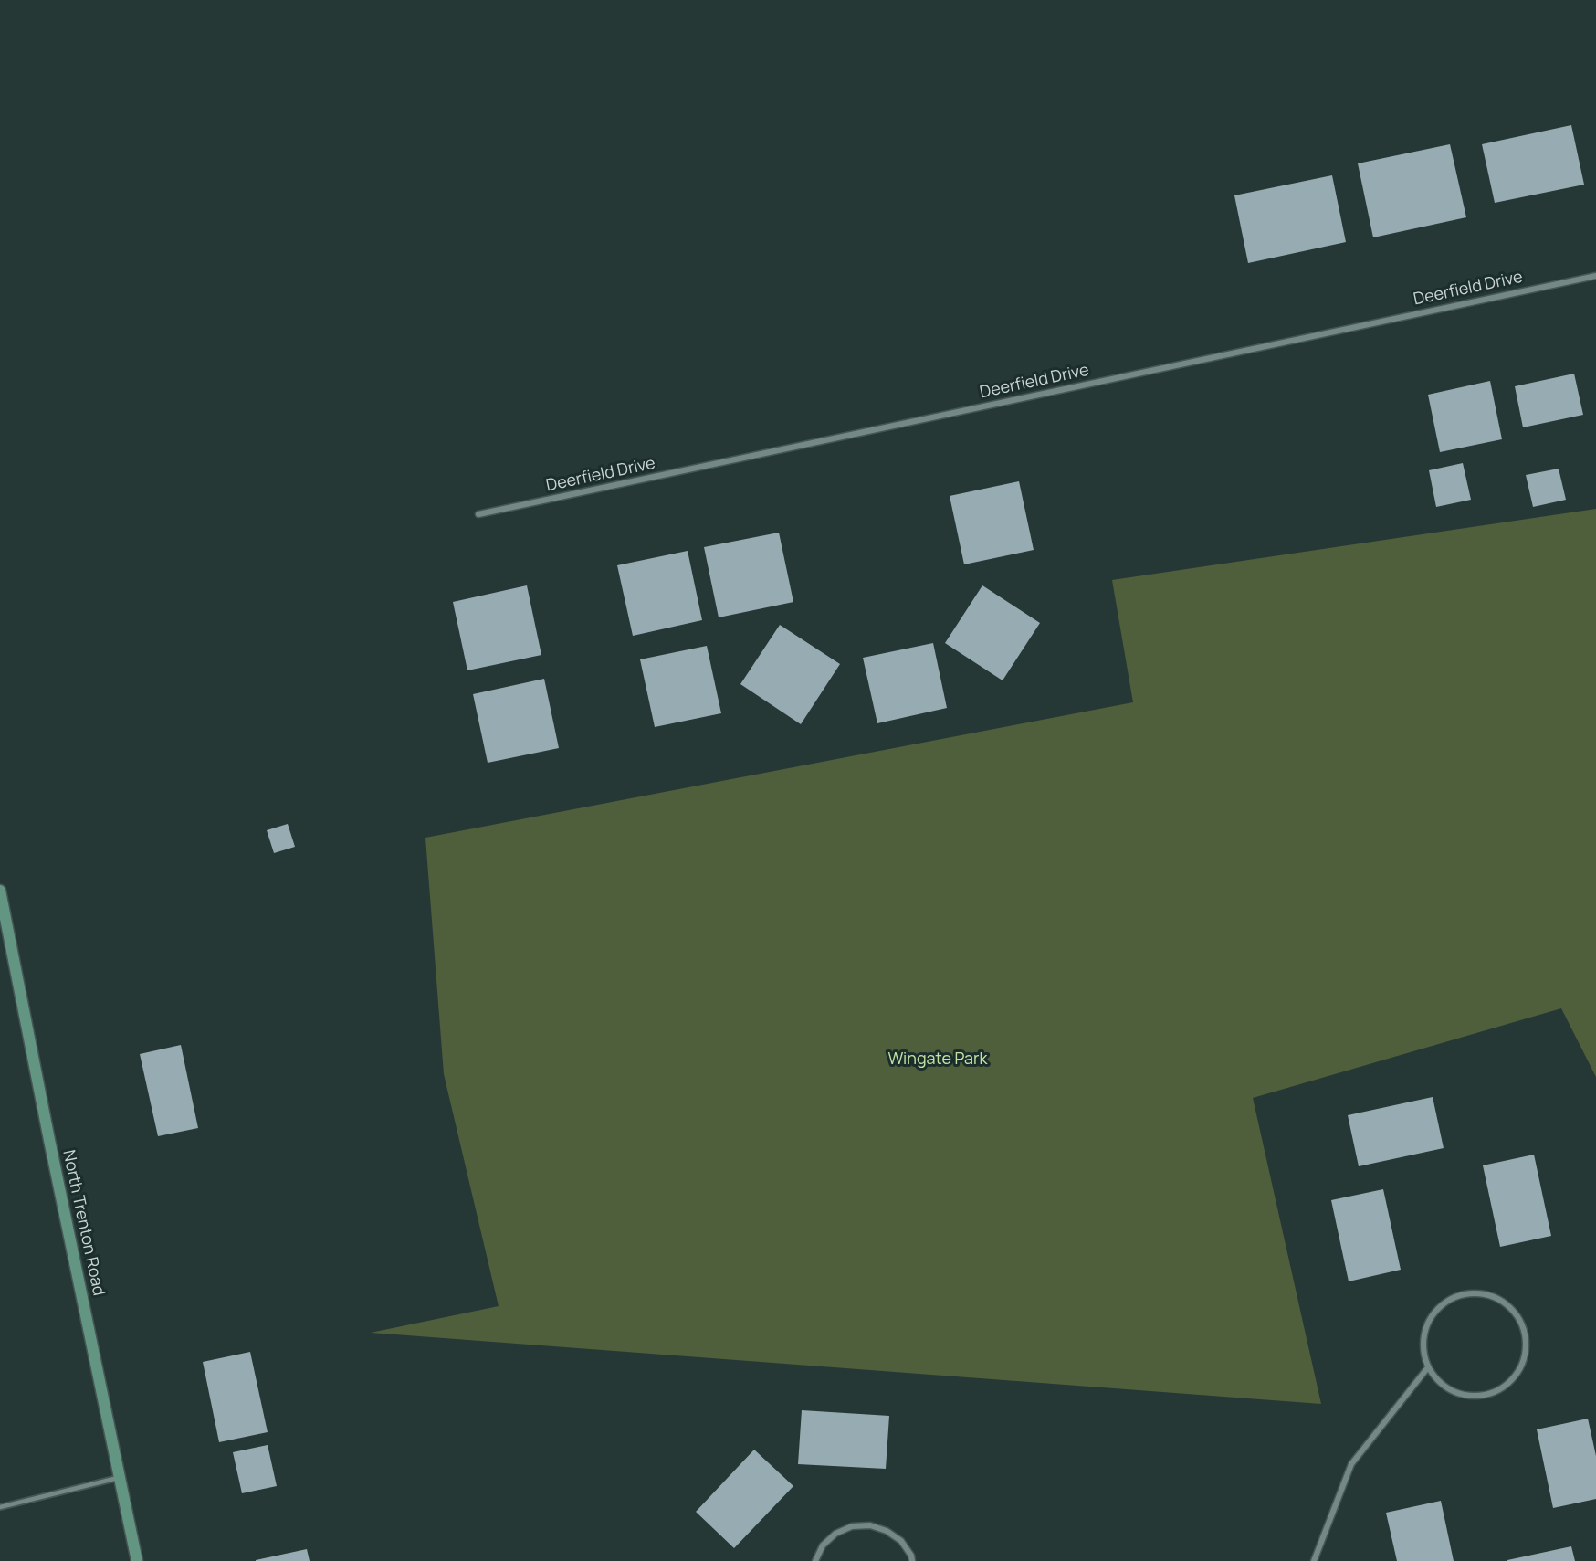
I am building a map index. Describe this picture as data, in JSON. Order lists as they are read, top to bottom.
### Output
{
  "streets": {
    "street": ["Deerfield Drive", "North Trenton Road"]
  },
  "parks": ["Wingate Park"]
}
